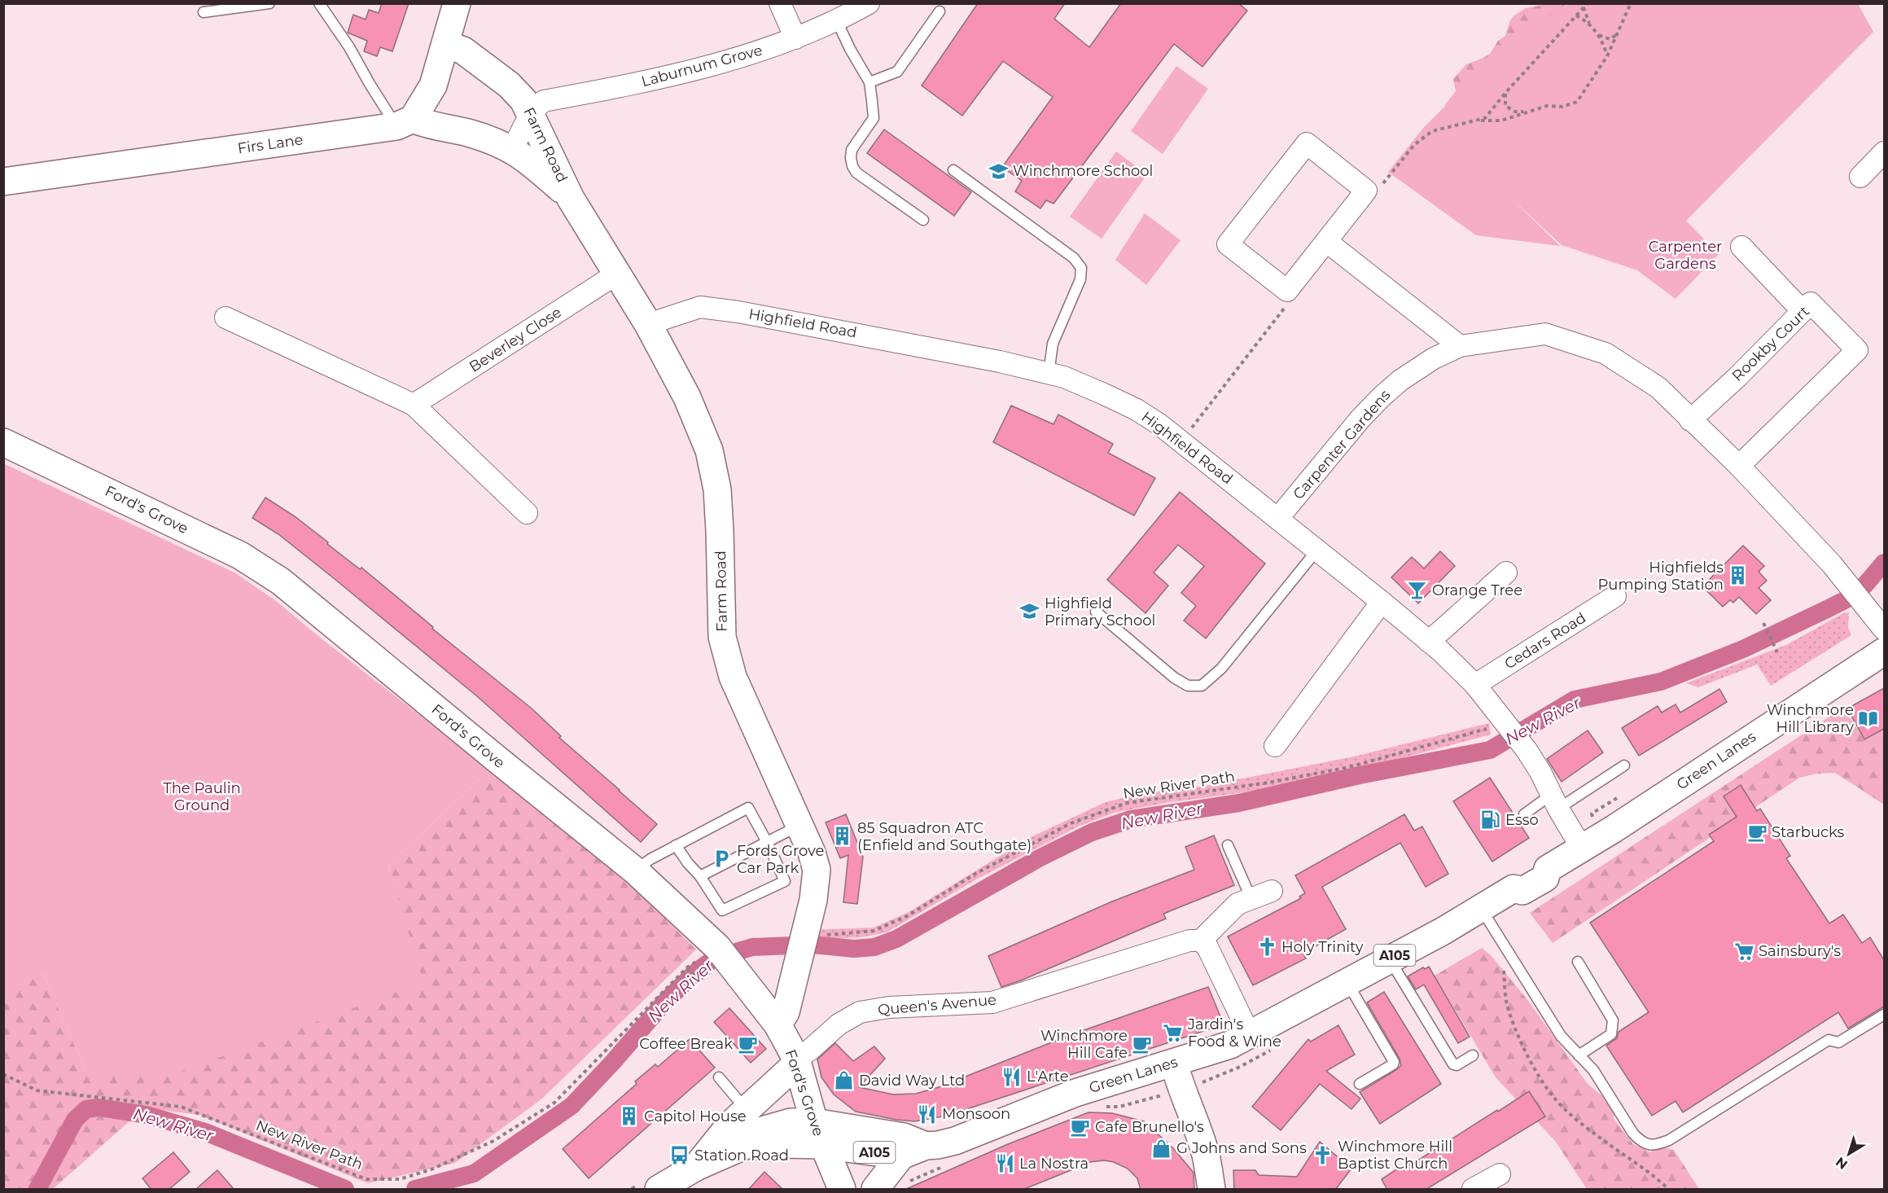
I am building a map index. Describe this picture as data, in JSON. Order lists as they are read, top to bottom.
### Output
{
  "streets": {
    "street": [
      "Laburnum Grove",
      "Firs Lane",
      "Farm Road",
      "Highfield Road",
      "Beverley Close",
      "Rookby Court",
      "Carpenter Gardens",
      "Ford's Grove",
      "Cedars Road",
      "Green Lanes",
      "A105",
      "Queen's Avenue"
    ],
    "path": ["New River Path"]
  },
  "crossings": [
    ["Laburnum Grove", "Farm Road"],
    ["Firs Lane", "Farm Road"],
    ["Farm Road", "Highfield Road"],
    ["Farm Road", "Beverley Close"],
    ["Farm Road", "Ford's Grove"],
    ["Farm Road", "New River Path"],
    ["Highfield Road", "Carpenter Gardens"],
    ["Highfield Road", "Cedars Road"],
    ["Highfield Road", "Green Lanes"],
    ["Highfield Road", "New River Path"],
    ["Rookby Court", "Carpenter Gardens"],
    ["Ford's Grove", "Green Lanes"],
    ["Ford's Grove", "Queen's Avenue"]
  ],
  "water": ["New River"],
  "parks": ["Carpenter Gardens", "The Paulin Ground"],
  "places": {
    "school or university": ["Winchmore School", "Highfield Primary School"],
    "building": ["Highfields Pumping Station", "85 Squadron ATC (Enfield and Southgate)", "Capitol House"],
    "bar": ["Orange Tree"],
    "library": ["Winchmore Hill Library"],
    "fuel station": ["Esso"],
    "cafe": [
      "Starbucks",
      "Coffee Break",
      "Winchmore Hill Cafe",
      "Cafe Brunello's"
    ],
    "parking": ["Fords Grove Car Park"],
    "church": ["Holy Trinity", "Winchmore Hill Baptist Church"],
    "supermarket": ["Sainsbury's", "Jardin's Food & Wine"],
    "restaurant": ["L'Arte", "Monsoon", "La Nostra"],
    "shop": ["David Way Ltd", "G Johns and Sons"],
    "bus stop": ["Station Road"]
  },
  "north": "bottom left"
}
